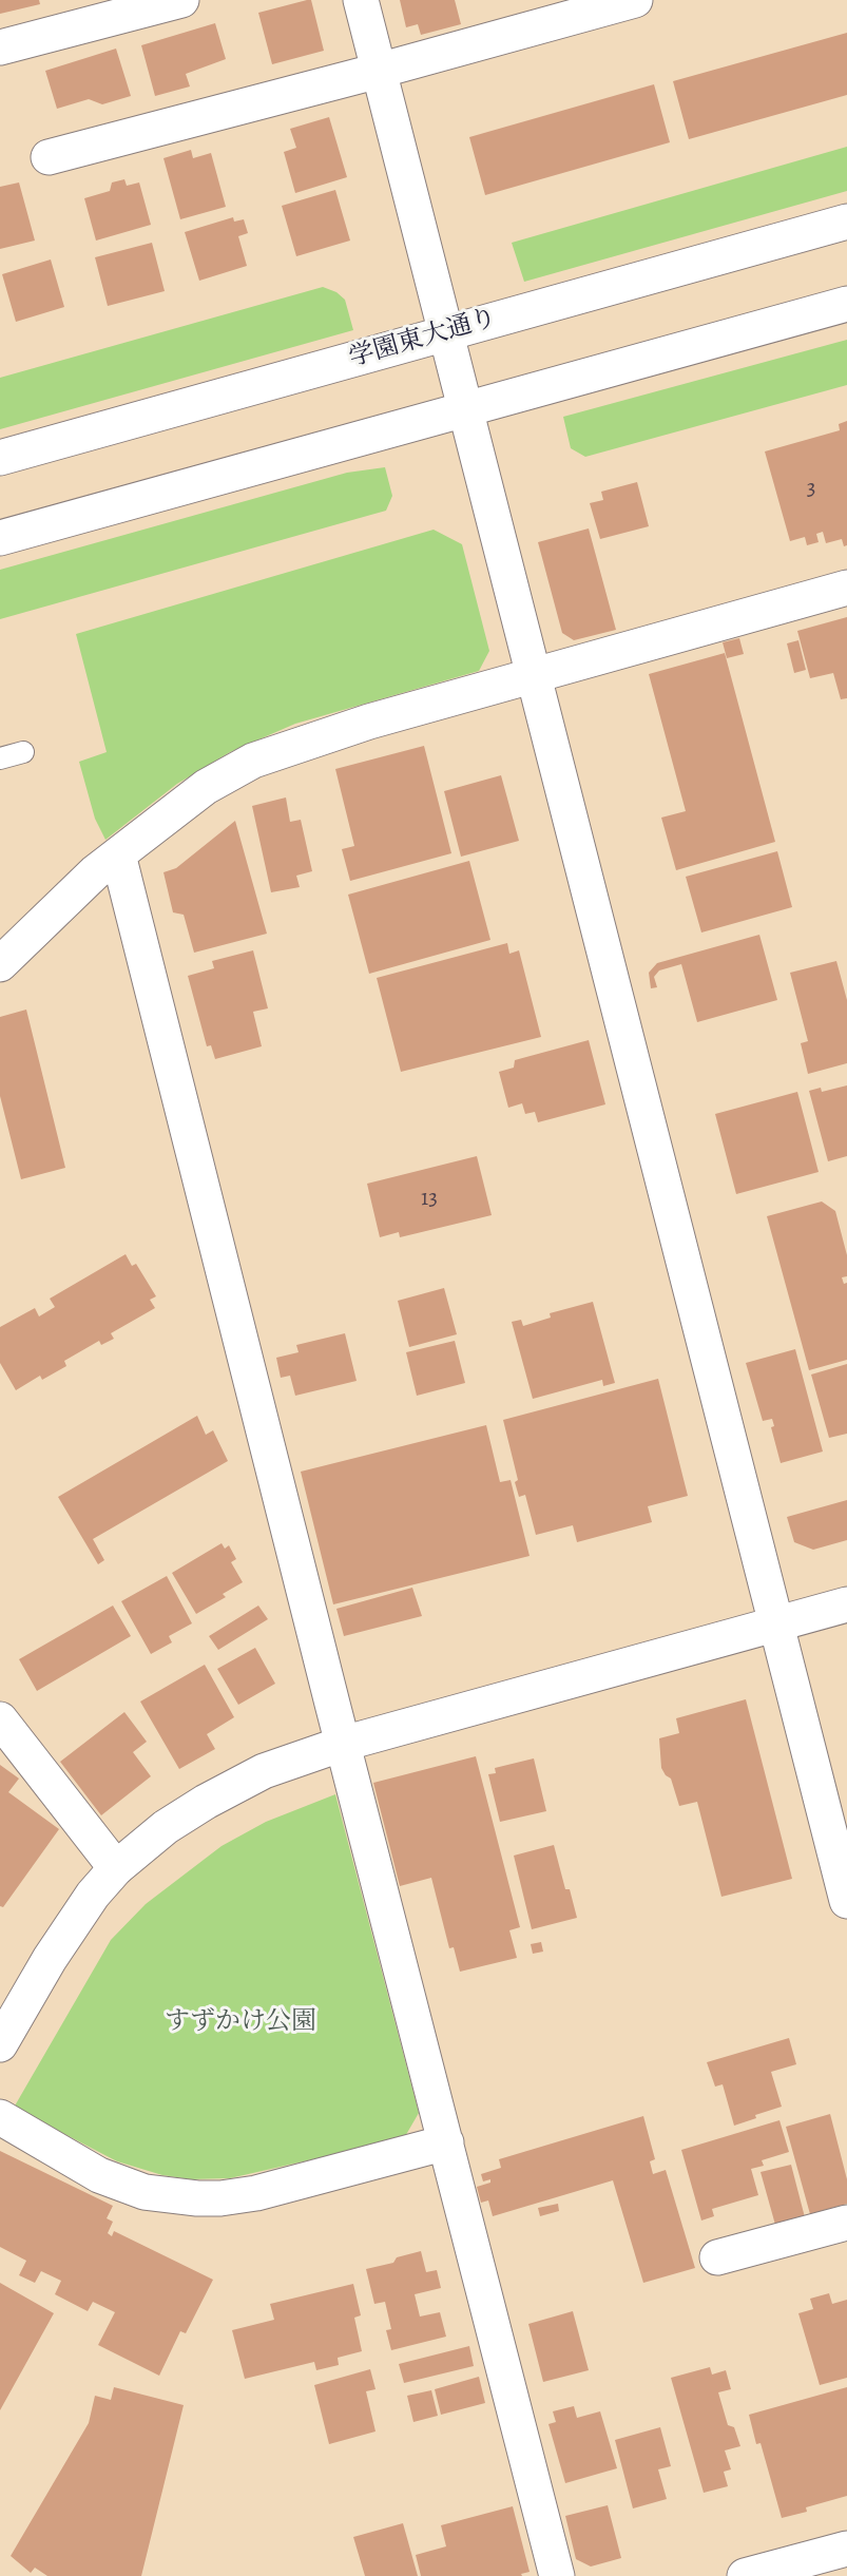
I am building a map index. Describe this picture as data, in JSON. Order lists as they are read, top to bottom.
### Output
{
  "streets": {
    "street": ["学園東大通り"]
  },
  "parks": ["すずかけ公園"],
  "house_numbers": ["3", "13"]
}
